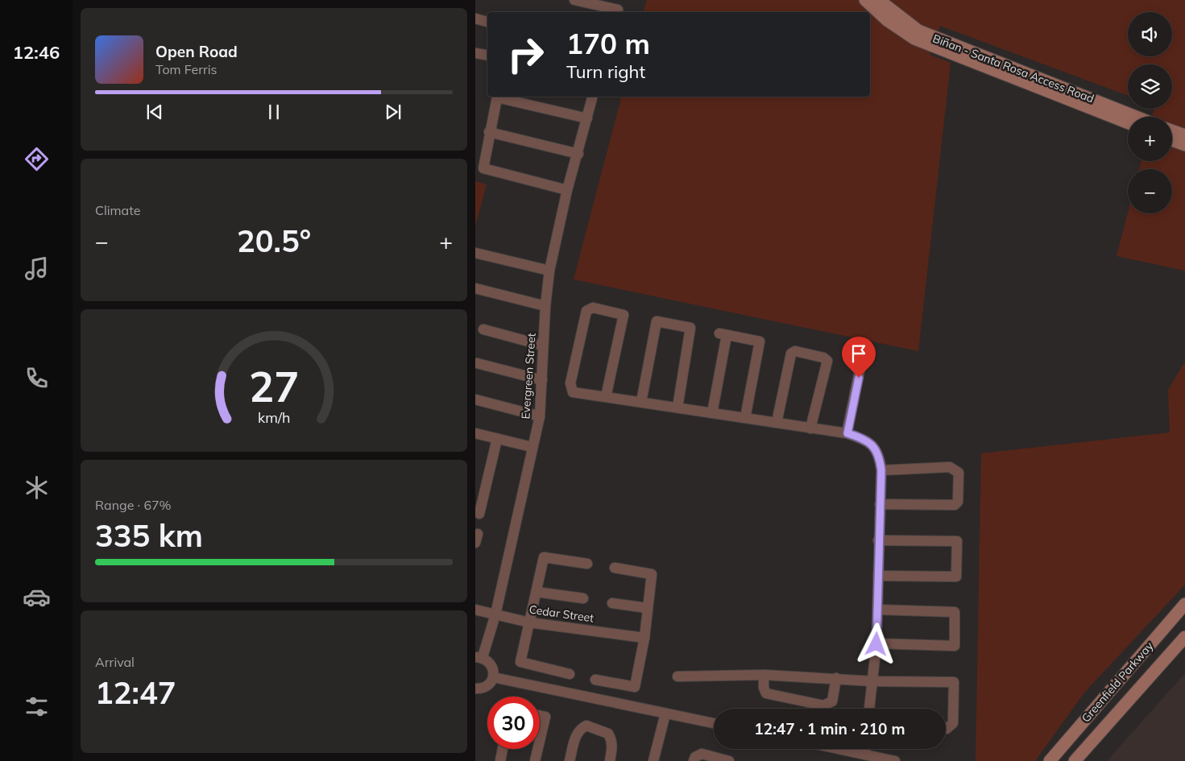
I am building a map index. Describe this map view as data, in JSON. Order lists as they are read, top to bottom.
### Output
{
  "streets": {
    "main road": ["Biñan - Santa Rosa Access Road", "Greenfield Parkway"],
    "street": ["Evergreen Street", "Cedar Street"]
  },
  "crossings": [
    ["Evergreen Street", "Cedar Street"]
  ],
  "page": {
    "tabs": "12:46",
    "map_buttons": ["+", "−"],
    "turn": ["170 m", "Turn right"],
    "song": ["Open Road", "Tom Ferris"],
    "tile": [
      "Climate",
      ["Range · 67%", "335 km"],
      ["Arrival", "12:47"]
    ],
    "heat": ["−", "20.5°", "+"],
    "limit": "30",
    "trip": "12:47 · 1 min · 210 m",
    "gauge": ["27", "km/h"]
  }
}
